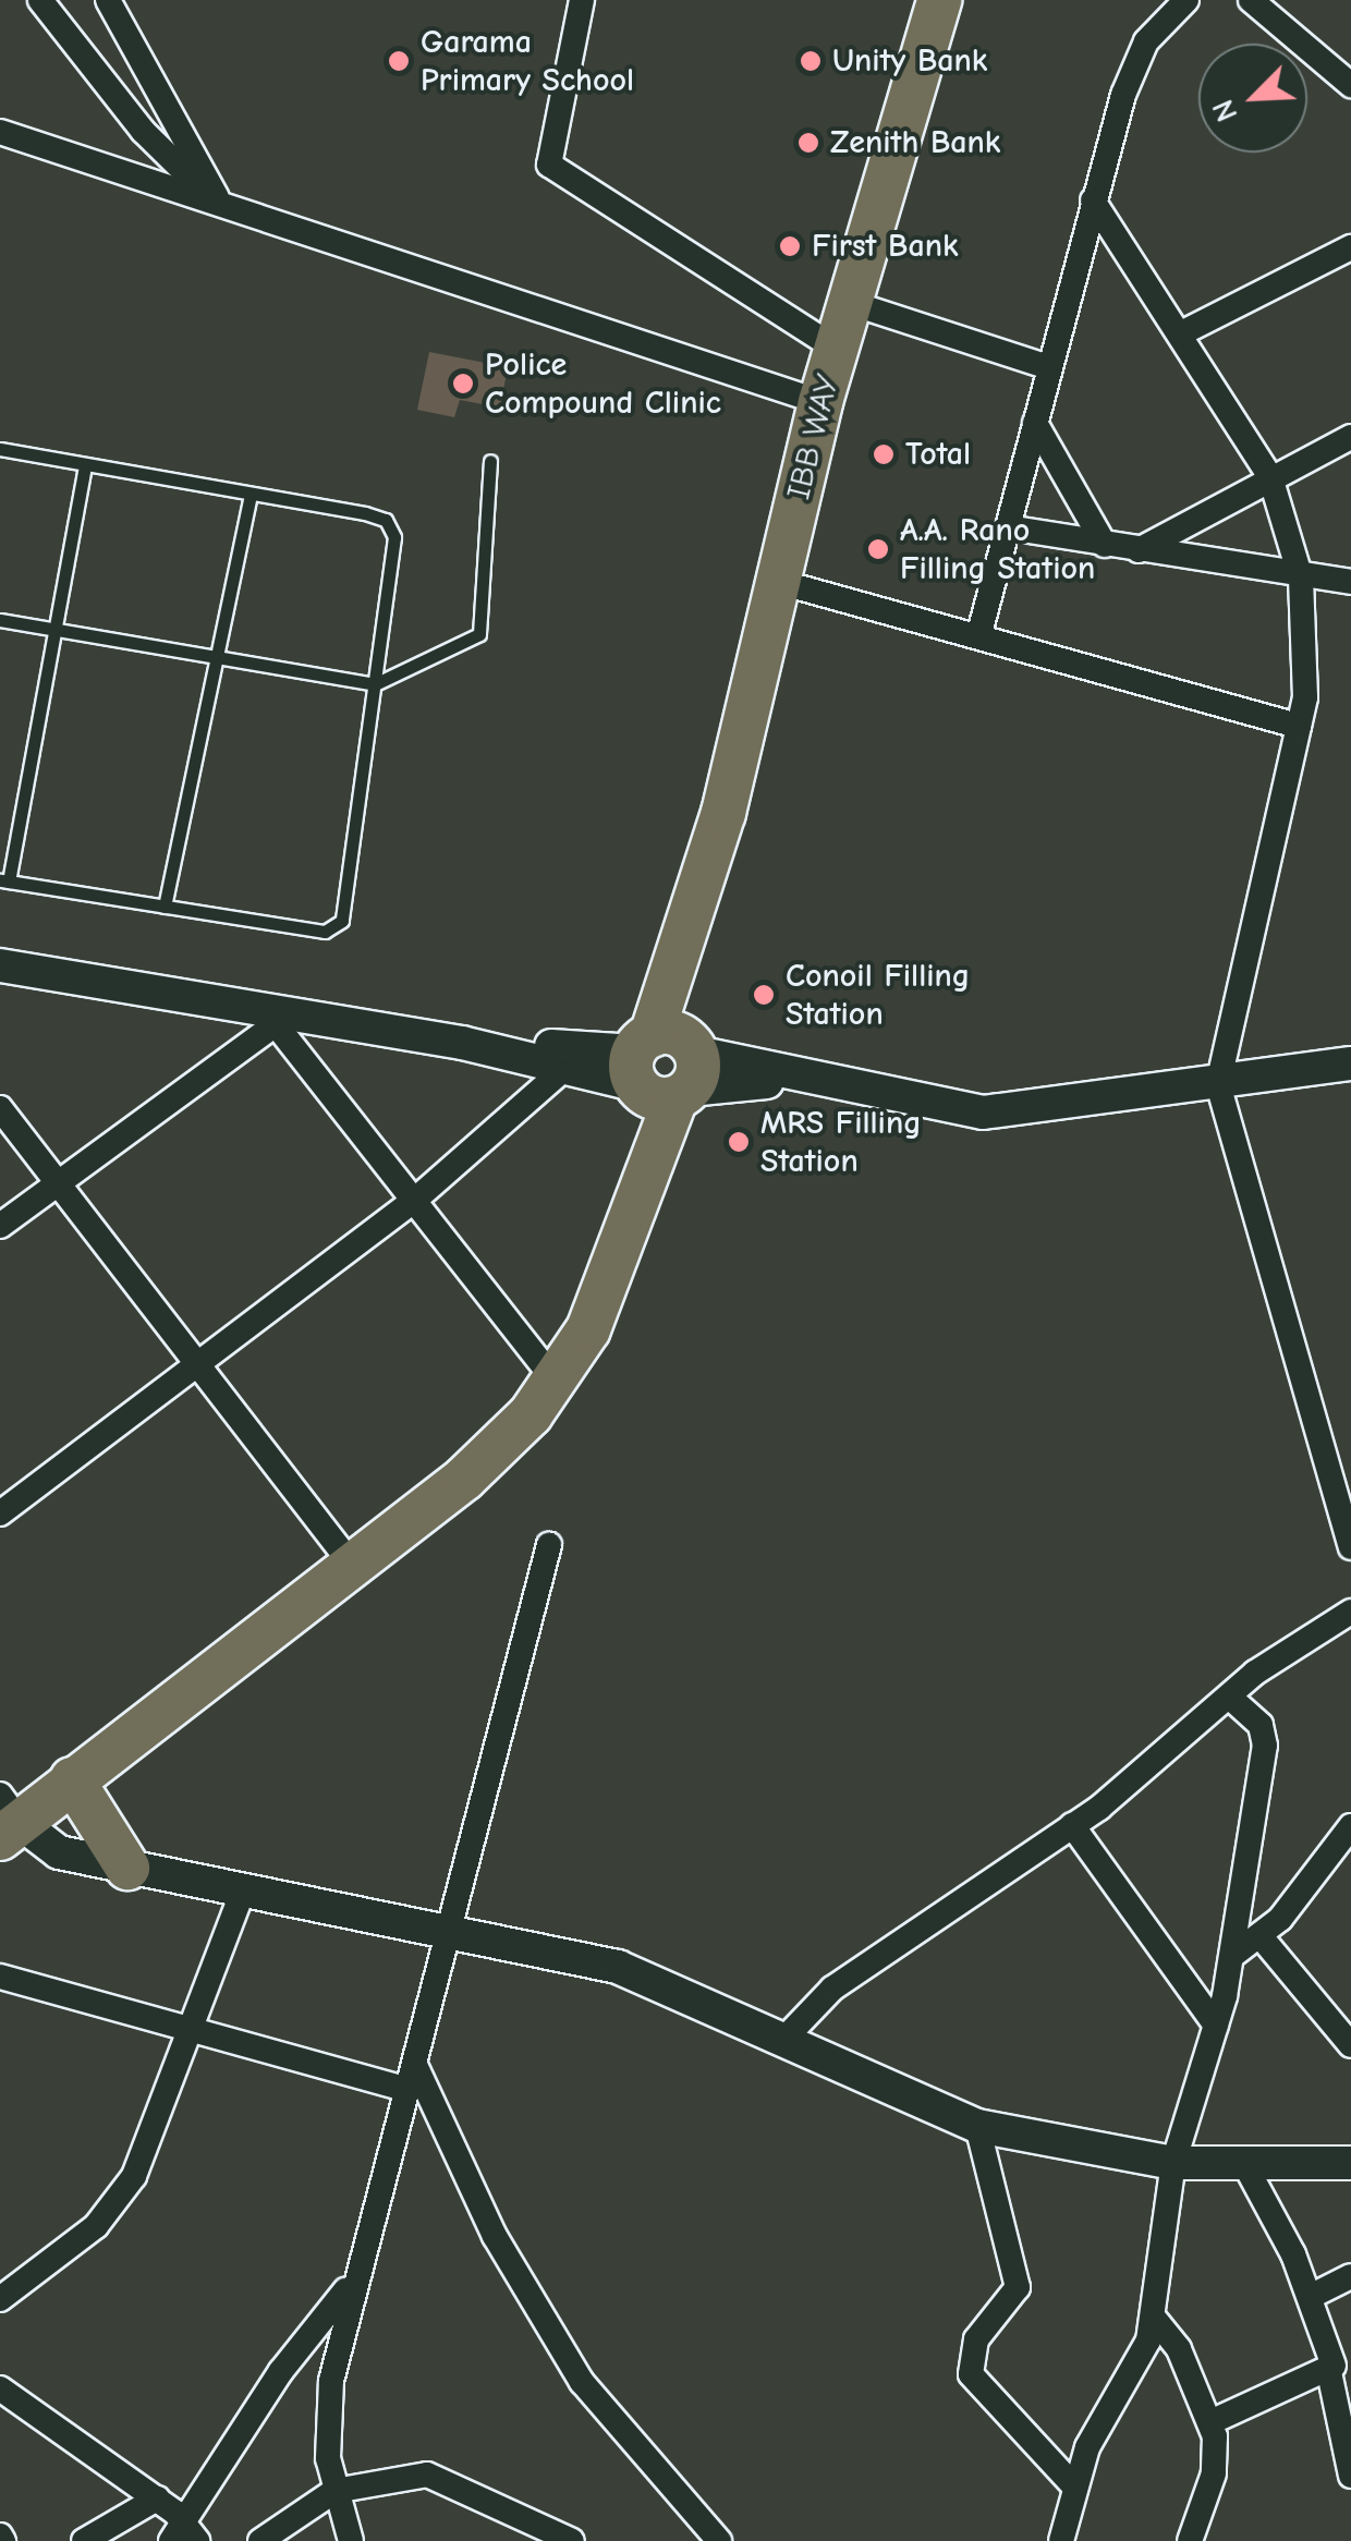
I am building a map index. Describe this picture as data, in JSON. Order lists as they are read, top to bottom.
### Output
{
  "streets": {
    "highway": ["IBB WAY"]
  },
  "places": [
    "Garama Primary School",
    "Unity Bank",
    "Zenith Bank",
    "First Bank",
    "Police Compound Clinic",
    "Total",
    "A.A. Rano Filling Station",
    "Conoil Filling Station",
    "MRS Filling Station"
  ],
  "north": "bottom left"
}
